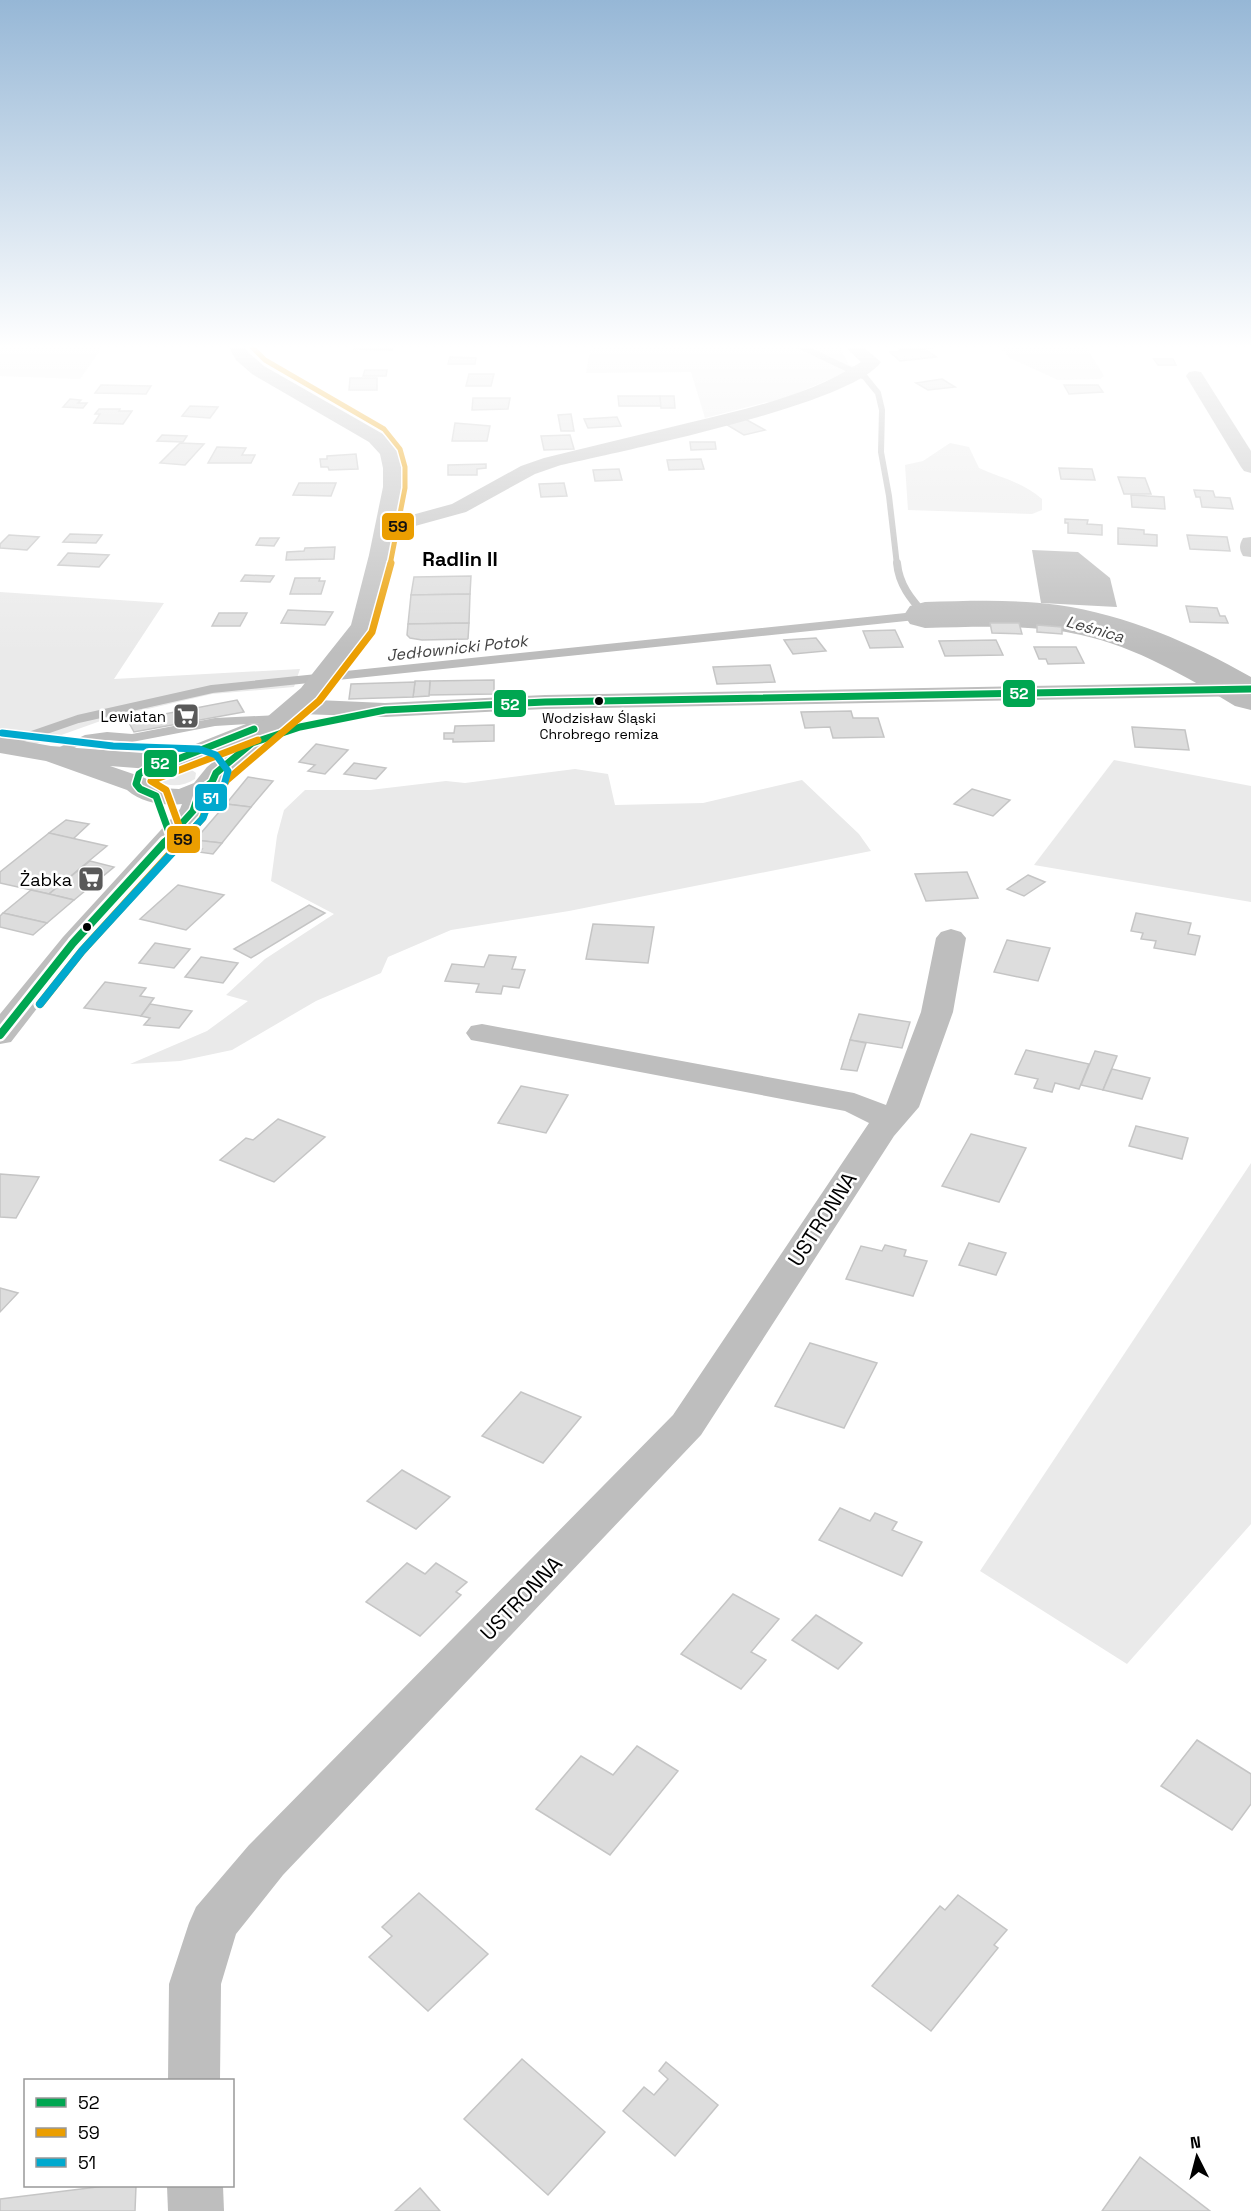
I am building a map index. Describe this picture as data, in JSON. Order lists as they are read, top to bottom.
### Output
{
  "streets": {
    "street": ["USTRONNA"]
  },
  "districts": ["Radlin II"],
  "water": ["Leśnica", "Jedłownicki Potok"],
  "places": {
    "other": ["Wodzisław Śląski Chrobrego remiza"],
    "supermarket": ["Lewiatan", "Żabka"]
  },
  "lines": ["transit line 59", "transit line 52", "transit line 51"],
  "legend": ["52", "59", "51"],
  "north": "top"
}
